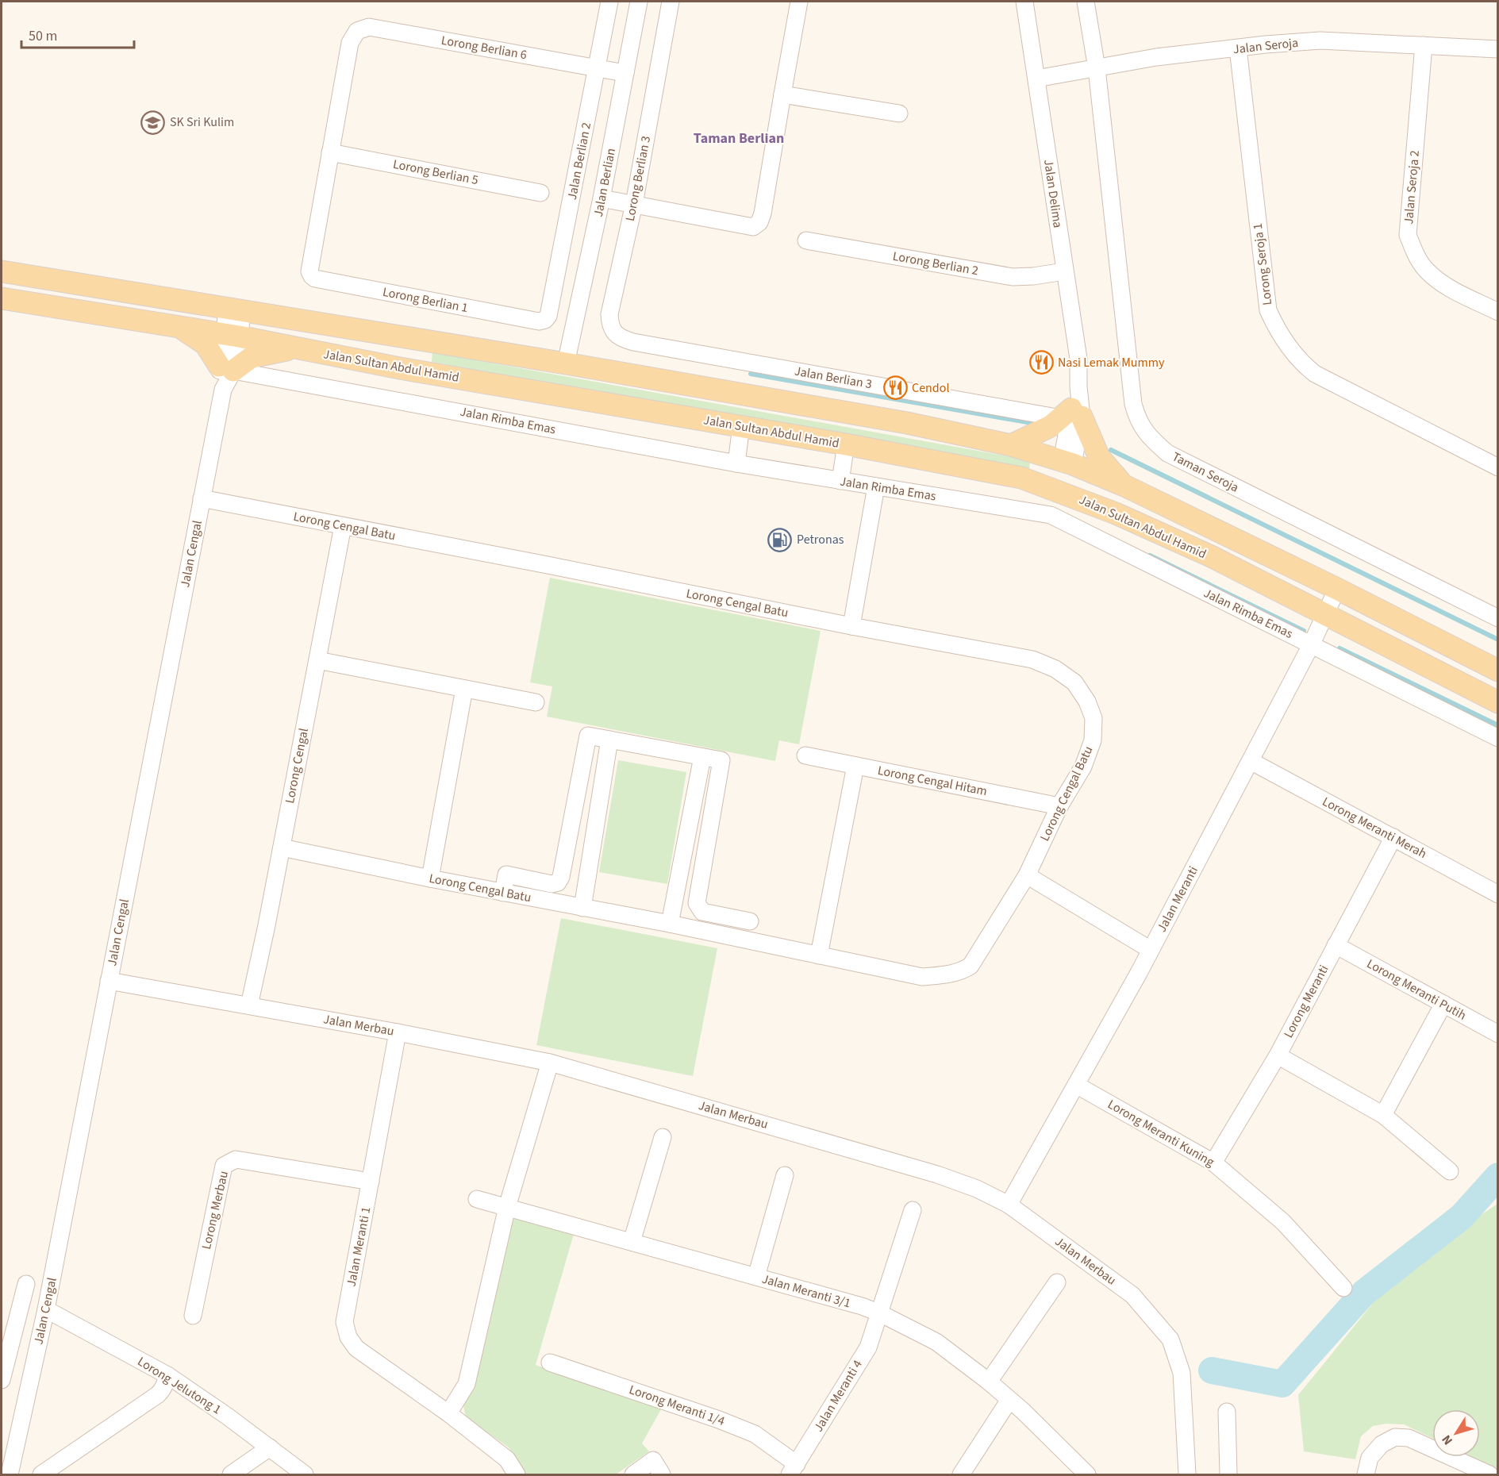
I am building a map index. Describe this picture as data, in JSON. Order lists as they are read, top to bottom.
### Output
{
  "streets": {
    "main road": ["Jalan Sultan Abdul Hamid"],
    "street": [
      "Jalan Seroja",
      "Lorong Berlian 6",
      "Jalan Berlian 2",
      "Lorong Berlian 5",
      "Lorong Berlian 3",
      "Jalan Berlian",
      "Jalan Seroja 2",
      "Jalan Delima",
      "Lorong Berlian 2",
      "Lorong Seroja 1",
      "Lorong Berlian 1",
      "Jalan Berlian 3",
      "Jalan Rimba Emas",
      "Taman Seroja",
      "Lorong Cengal Batu",
      "Jalan Cengal",
      "Lorong Cengal",
      "Lorong Cengal Hitam",
      "Lorong Meranti Merah",
      "Jalan Meranti",
      "Lorong Meranti Putih",
      "Lorong Meranti",
      "Jalan Merbau",
      "Lorong Meranti Kuning",
      "Lorong Merbau",
      "Jalan Meranti 1",
      "Jalan Meranti 3/1",
      "Lorong Jelutong 1",
      "Jalan Meranti 4",
      "Lorong Meranti 1/4"
    ]
  },
  "crossings": [
    ["Jalan Seroja", "Jalan Seroja 2"],
    ["Jalan Seroja", "Jalan Delima"],
    ["Jalan Seroja", "Lorong Seroja 1"],
    ["Jalan Seroja", "Taman Seroja"],
    ["Lorong Berlian 6", "Jalan Berlian 2"],
    ["Lorong Berlian 6", "Lorong Berlian 5"],
    ["Lorong Berlian 6", "Jalan Berlian"],
    ["Lorong Berlian 6", "Lorong Berlian 1"],
    ["Jalan Berlian 2", "Lorong Berlian 1"],
    ["Lorong Berlian 5", "Lorong Berlian 1"],
    ["Lorong Berlian 3", "Jalan Berlian 3"],
    ["Jalan Berlian", "Jalan Sultan Abdul Hamid"],
    ["Jalan Delima", "Lorong Berlian 2"],
    ["Jalan Delima", "Jalan Sultan Abdul Hamid"],
    ["Jalan Delima", "Jalan Berlian 3"],
    ["Jalan Sultan Abdul Hamid", "Jalan Cengal"],
    ["Jalan Sultan Abdul Hamid", "Jalan Meranti"],
    ["Jalan Rimba Emas", "Jalan Cengal"],
    ["Jalan Rimba Emas", "Jalan Meranti"],
    ["Lorong Cengal Batu", "Jalan Cengal"],
    ["Lorong Cengal Batu", "Lorong Cengal"],
    ["Lorong Cengal Batu", "Lorong Cengal Hitam"],
    ["Jalan Cengal", "Jalan Merbau"],
    ["Jalan Cengal", "Lorong Jelutong 1"],
    ["Lorong Cengal", "Jalan Merbau"],
    ["Lorong Meranti Merah", "Jalan Meranti"],
    ["Lorong Meranti Merah", "Lorong Meranti"],
    ["Jalan Meranti", "Jalan Merbau"],
    ["Jalan Meranti", "Lorong Meranti Kuning"],
    ["Lorong Meranti Putih", "Lorong Meranti"],
    ["Lorong Meranti", "Lorong Meranti Kuning"],
    ["Jalan Merbau", "Jalan Meranti 1"],
    ["Lorong Merbau", "Jalan Meranti 1"],
    ["Jalan Meranti 3/1", "Jalan Meranti 4"],
    ["Jalan Meranti 4", "Lorong Meranti 1/4"]
  ],
  "districts": ["Taman Berlian"],
  "places": {
    "school or university": ["SK Sri Kulim"],
    "restaurant": ["Nasi Lemak Mummy", "Cendol"],
    "fuel station": ["Petronas"]
  },
  "scale_bar": "50 m",
  "north": "bottom left"
}
